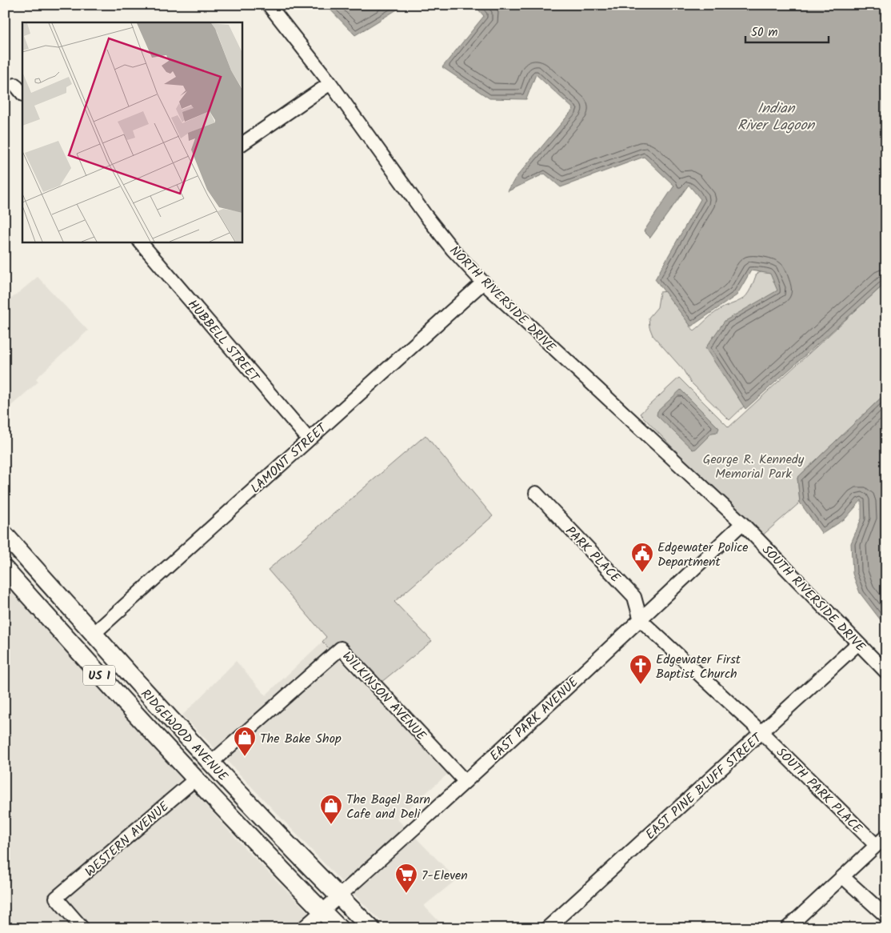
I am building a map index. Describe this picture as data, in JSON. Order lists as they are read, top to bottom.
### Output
{
  "streets": {
    "main road": ["US 1", "RIDGEWOOD AVENUE"],
    "street": [
      "NORTH RIVERSIDE DRIVE",
      "HUBBELL STREET",
      "LAMONT STREET",
      "PARK PLACE",
      "SOUTH RIVERSIDE DRIVE",
      "WILKINSON AVENUE",
      "EAST PARK AVENUE",
      "EAST PINE BLUFF STREET",
      "SOUTH PARK PLACE",
      "WESTERN AVENUE"
    ]
  },
  "crossings": [
    ["NORTH RIVERSIDE DRIVE", "LAMONT STREET"],
    ["NORTH RIVERSIDE DRIVE", "SOUTH RIVERSIDE DRIVE"],
    ["NORTH RIVERSIDE DRIVE", "EAST PARK AVENUE"],
    ["HUBBELL STREET", "LAMONT STREET"],
    ["LAMONT STREET", "RIDGEWOOD AVENUE"],
    ["PARK PLACE", "EAST PARK AVENUE"],
    ["PARK PLACE", "SOUTH PARK PLACE"],
    ["SOUTH RIVERSIDE DRIVE", "EAST PARK AVENUE"],
    ["SOUTH RIVERSIDE DRIVE", "EAST PINE BLUFF STREET"],
    ["WILKINSON AVENUE", "EAST PARK AVENUE"],
    ["WILKINSON AVENUE", "RIDGEWOOD AVENUE"],
    ["EAST PARK AVENUE", "RIDGEWOOD AVENUE"],
    ["EAST PARK AVENUE", "SOUTH PARK PLACE"],
    ["RIDGEWOOD AVENUE", "WESTERN AVENUE"],
    ["EAST PINE BLUFF STREET", "SOUTH PARK PLACE"]
  ],
  "water": ["Indian River Lagoon"],
  "parks": ["George R. Kennedy Memorial Park"],
  "places": {
    "public building": ["Edgewater Police Department"],
    "church": ["Edgewater First Baptist Church"],
    "shop": ["The Bake Shop", "The Bagel Barn Cafe and Deli"],
    "supermarket": ["7-Eleven"]
  },
  "scale_bar": "50 m"
}
